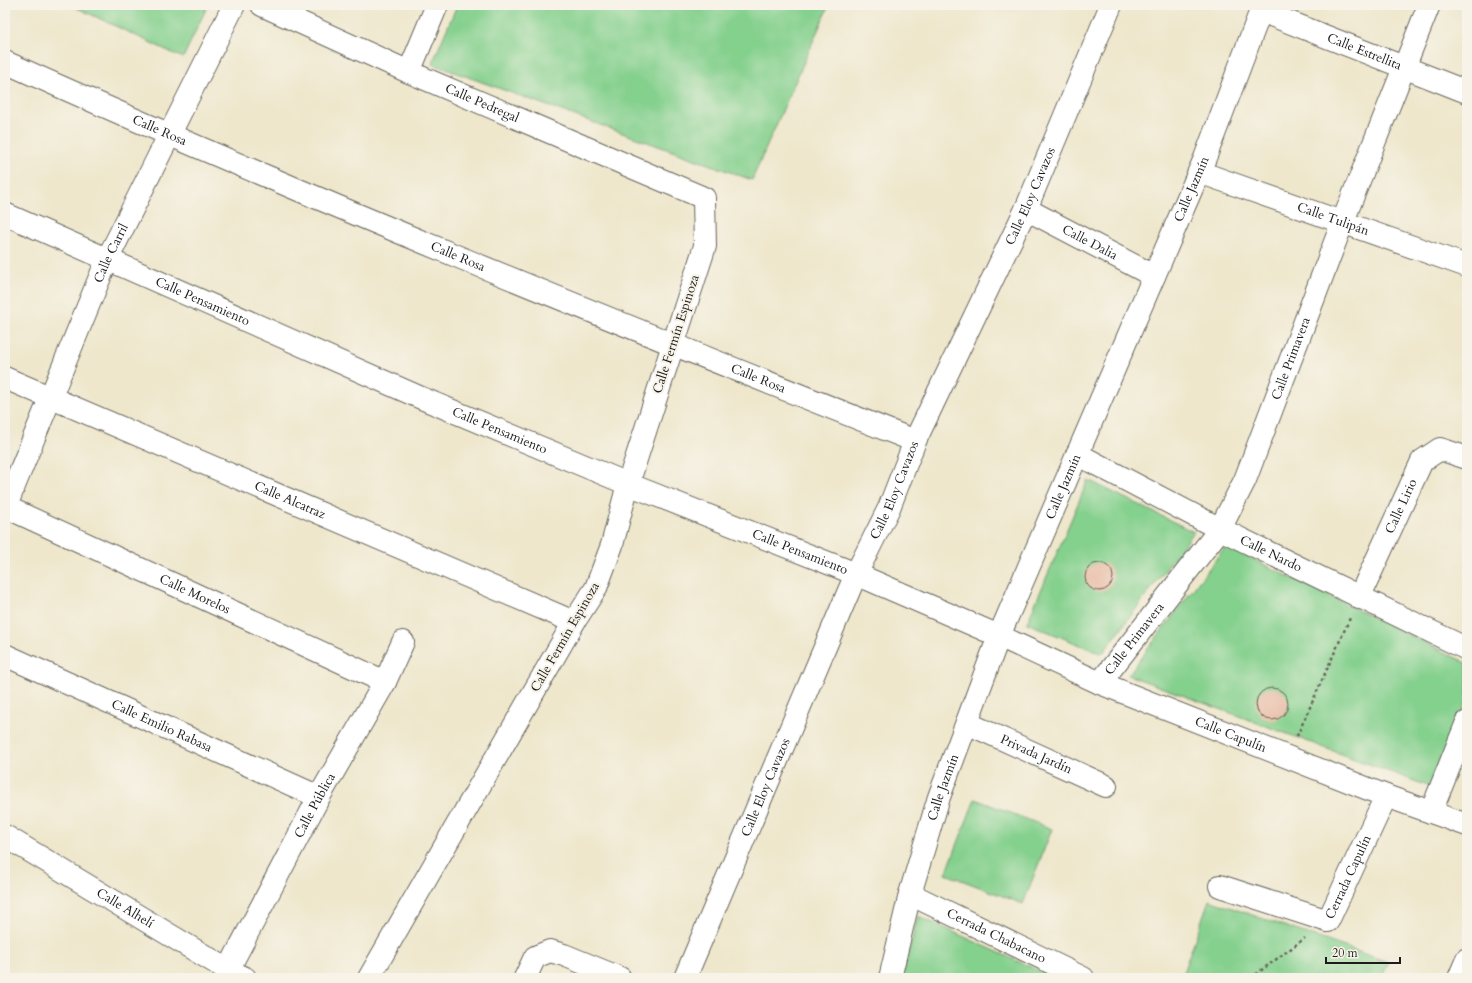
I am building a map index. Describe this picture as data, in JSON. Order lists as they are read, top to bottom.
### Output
{
  "streets": {
    "street": [
      "Calle Estrellita",
      "Calle Pedregal",
      "Calle Rosa",
      "Calle Jazmín",
      "Calle Eloy Cavazos",
      "Calle Tulipán",
      "Calle Dalia",
      "Calle Carril",
      "Calle Pensamiento",
      "Calle Fermín Espinoza",
      "Calle Primavera",
      "Calle Alcatraz",
      "Calle Lirio",
      "Calle Nardo",
      "Calle Morelos",
      "Calle Emilio Rabasa",
      "Calle Capulín",
      "Privada Jardín",
      "Calle Pública",
      "Cerrada Capulín",
      "Calle Alhelí",
      "Cerrada Chabacano"
    ]
  },
  "crossings": [
    ["Calle Estrellita", "Calle Jazmín"],
    ["Calle Estrellita", "Calle Primavera"],
    ["Calle Pedregal", "Calle Fermín Espinoza"],
    ["Calle Rosa", "Calle Eloy Cavazos"],
    ["Calle Rosa", "Calle Carril"],
    ["Calle Rosa", "Calle Fermín Espinoza"],
    ["Calle Jazmín", "Calle Tulipán"],
    ["Calle Jazmín", "Calle Dalia"],
    ["Calle Jazmín", "Calle Pensamiento"],
    ["Calle Jazmín", "Calle Nardo"],
    ["Calle Jazmín", "Calle Capulín"],
    ["Calle Jazmín", "Privada Jardín"],
    ["Calle Jazmín", "Cerrada Chabacano"],
    ["Calle Eloy Cavazos", "Calle Dalia"],
    ["Calle Eloy Cavazos", "Calle Pensamiento"],
    ["Calle Tulipán", "Calle Primavera"],
    ["Calle Carril", "Calle Pensamiento"],
    ["Calle Carril", "Calle Alcatraz"],
    ["Calle Carril", "Calle Morelos"],
    ["Calle Pensamiento", "Calle Fermín Espinoza"],
    ["Calle Pensamiento", "Calle Capulín"],
    ["Calle Fermín Espinoza", "Calle Alcatraz"],
    ["Calle Primavera", "Calle Nardo"],
    ["Calle Primavera", "Calle Capulín"],
    ["Calle Lirio", "Calle Nardo"],
    ["Calle Morelos", "Calle Pública"],
    ["Calle Emilio Rabasa", "Calle Pública"],
    ["Calle Capulín", "Cerrada Capulín"],
    ["Calle Pública", "Calle Alhelí"]
  ],
  "scale_bar": "20 m"
}
